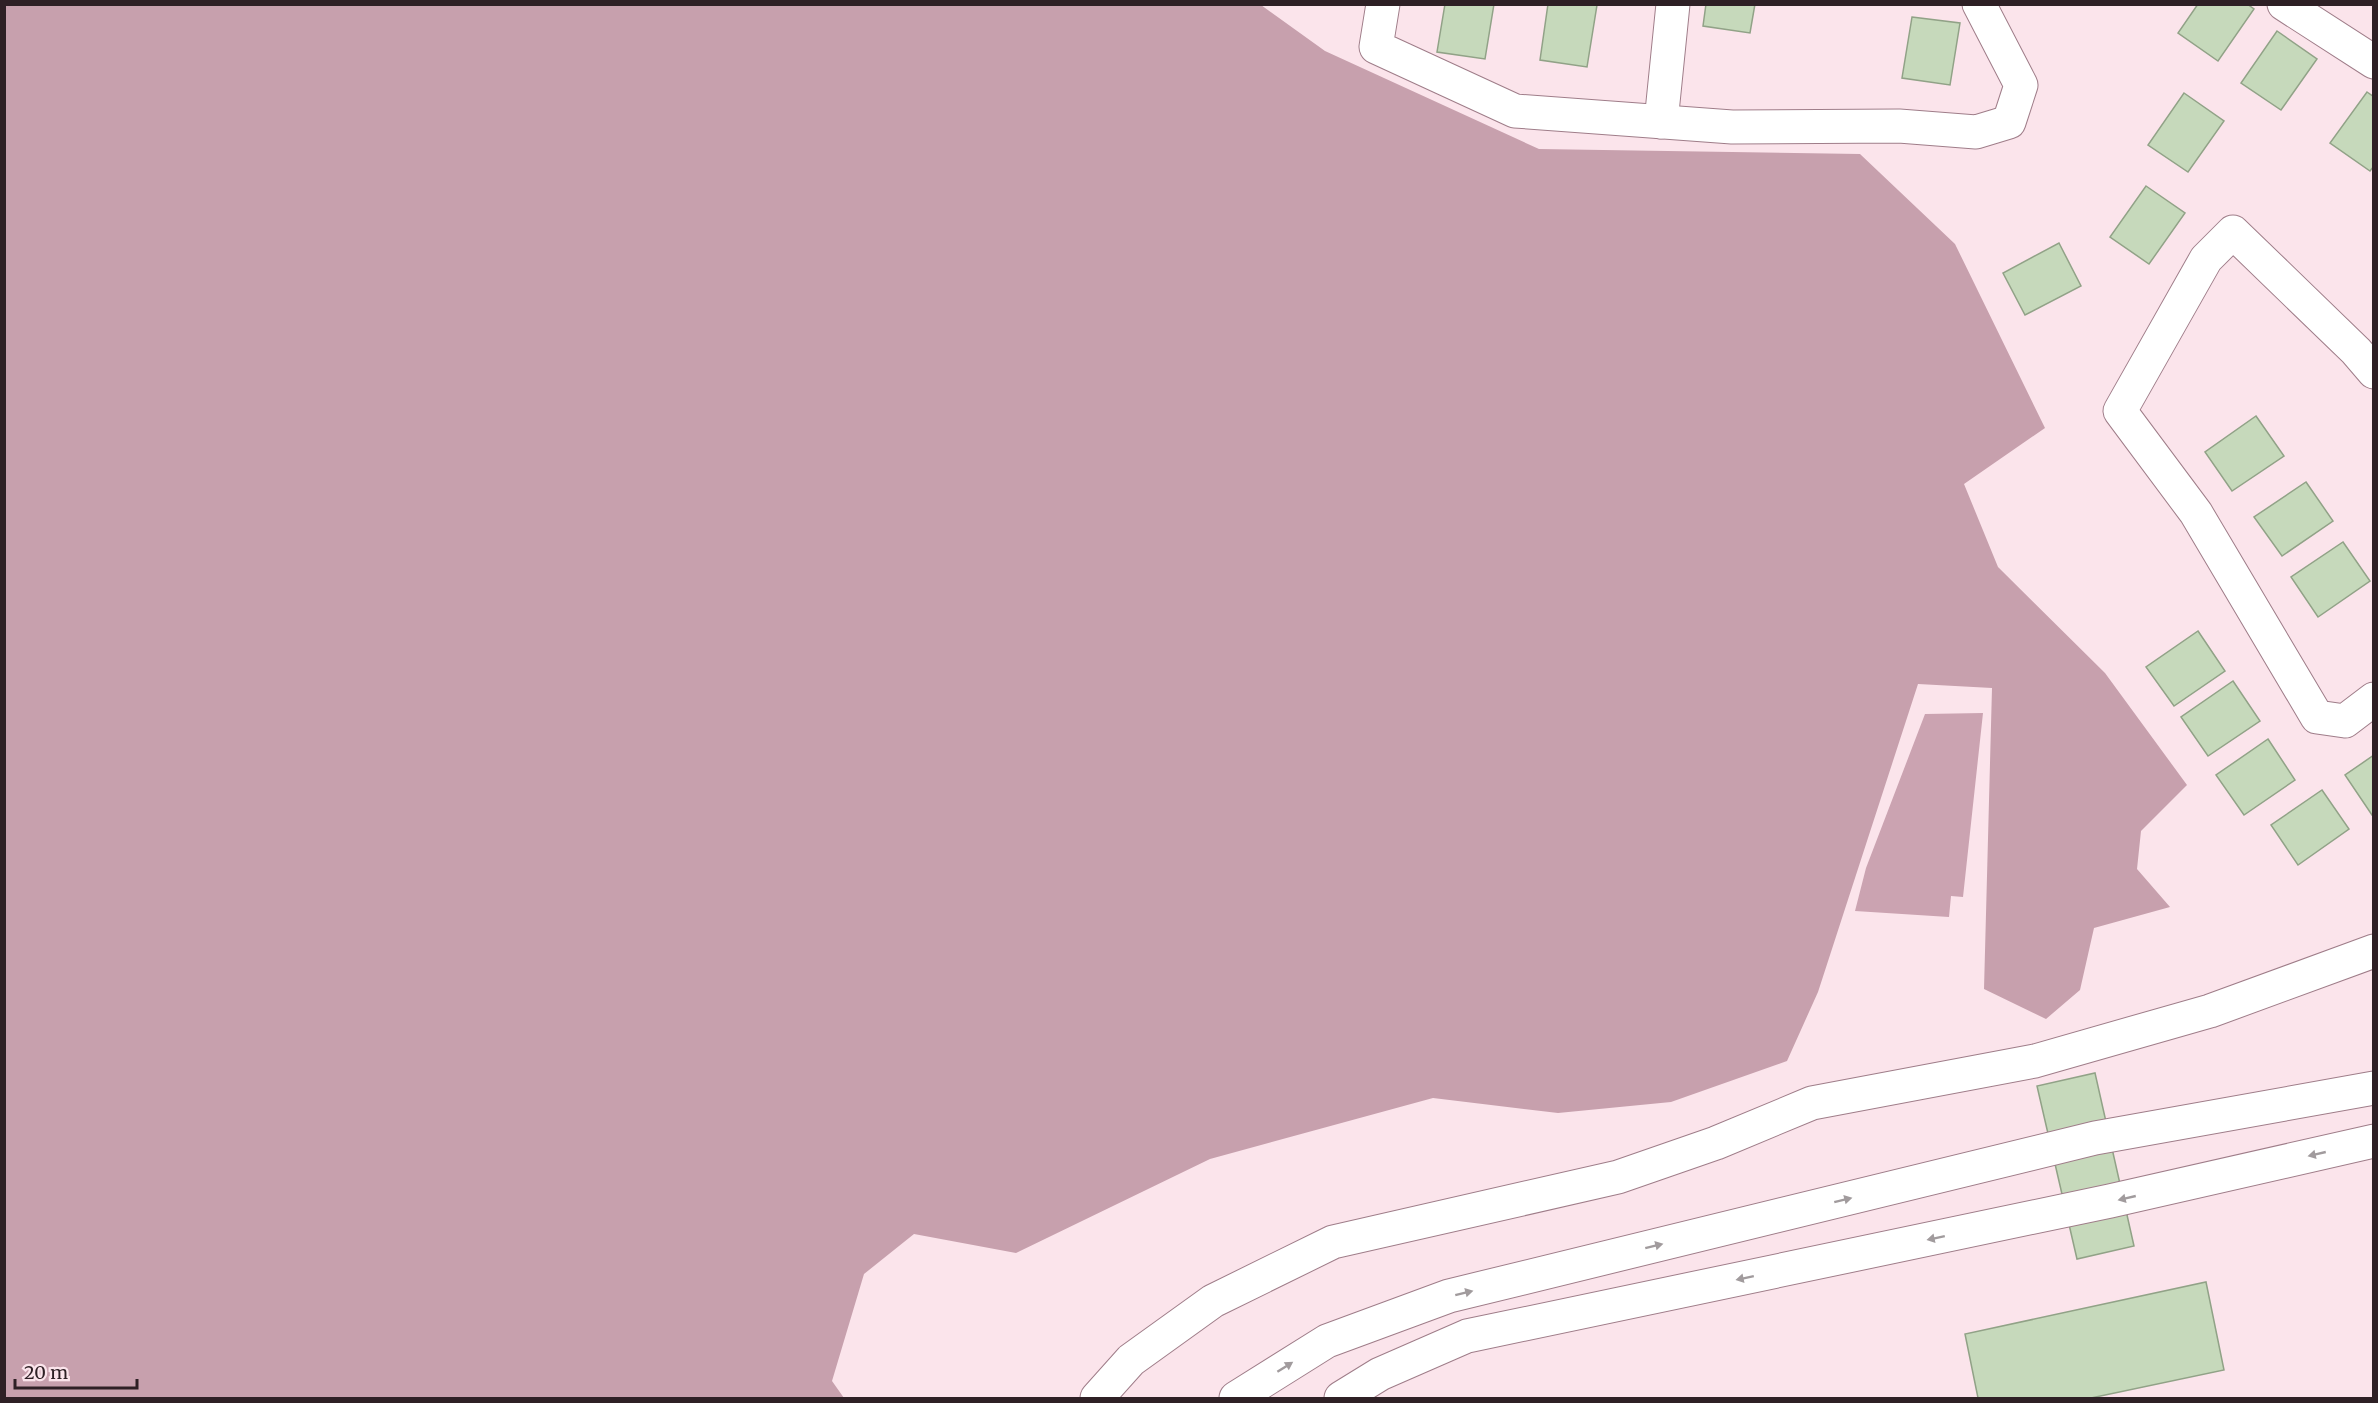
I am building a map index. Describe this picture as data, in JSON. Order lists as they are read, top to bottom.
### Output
{
  "scale_bar": "20 m"
}
